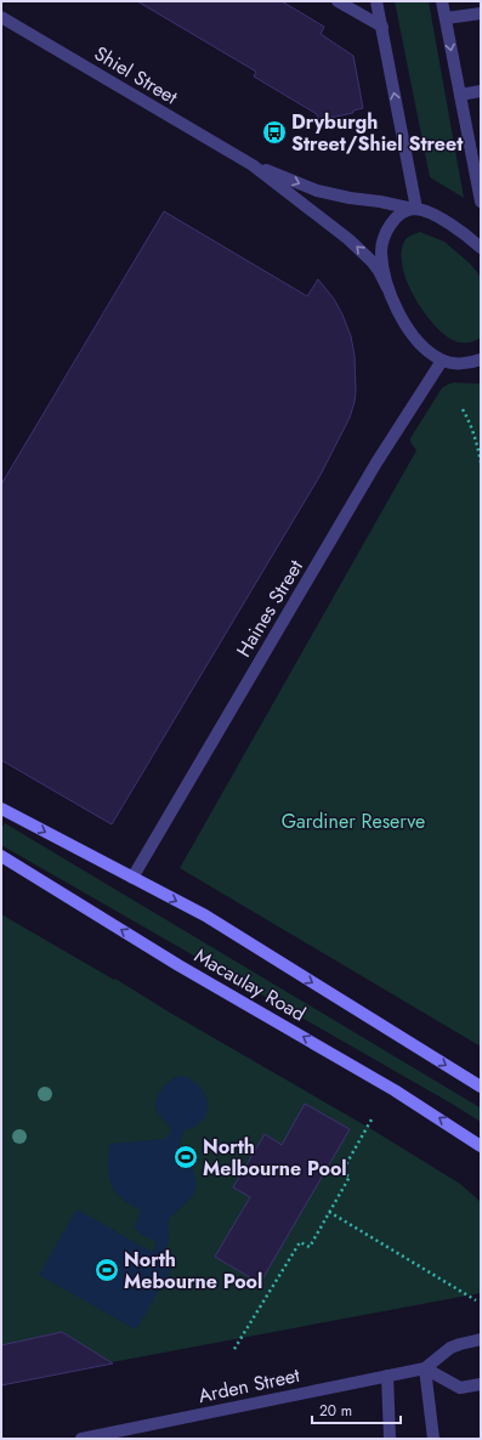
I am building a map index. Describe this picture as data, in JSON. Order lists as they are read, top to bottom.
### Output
{
  "streets": {
    "main road": ["Macaulay Road"],
    "street": ["Shiel Street", "Haines Street", "Arden Street"]
  },
  "crossings": [
    ["Haines Street", "Macaulay Road"]
  ],
  "parks": ["Gardiner Reserve"],
  "places": {
    "bus stop": ["Dryburgh Street/Shiel Street"],
    "sports": ["North Melbourne Pool", "North Mebourne Pool"]
  },
  "scale_bar": "20 m"
}
